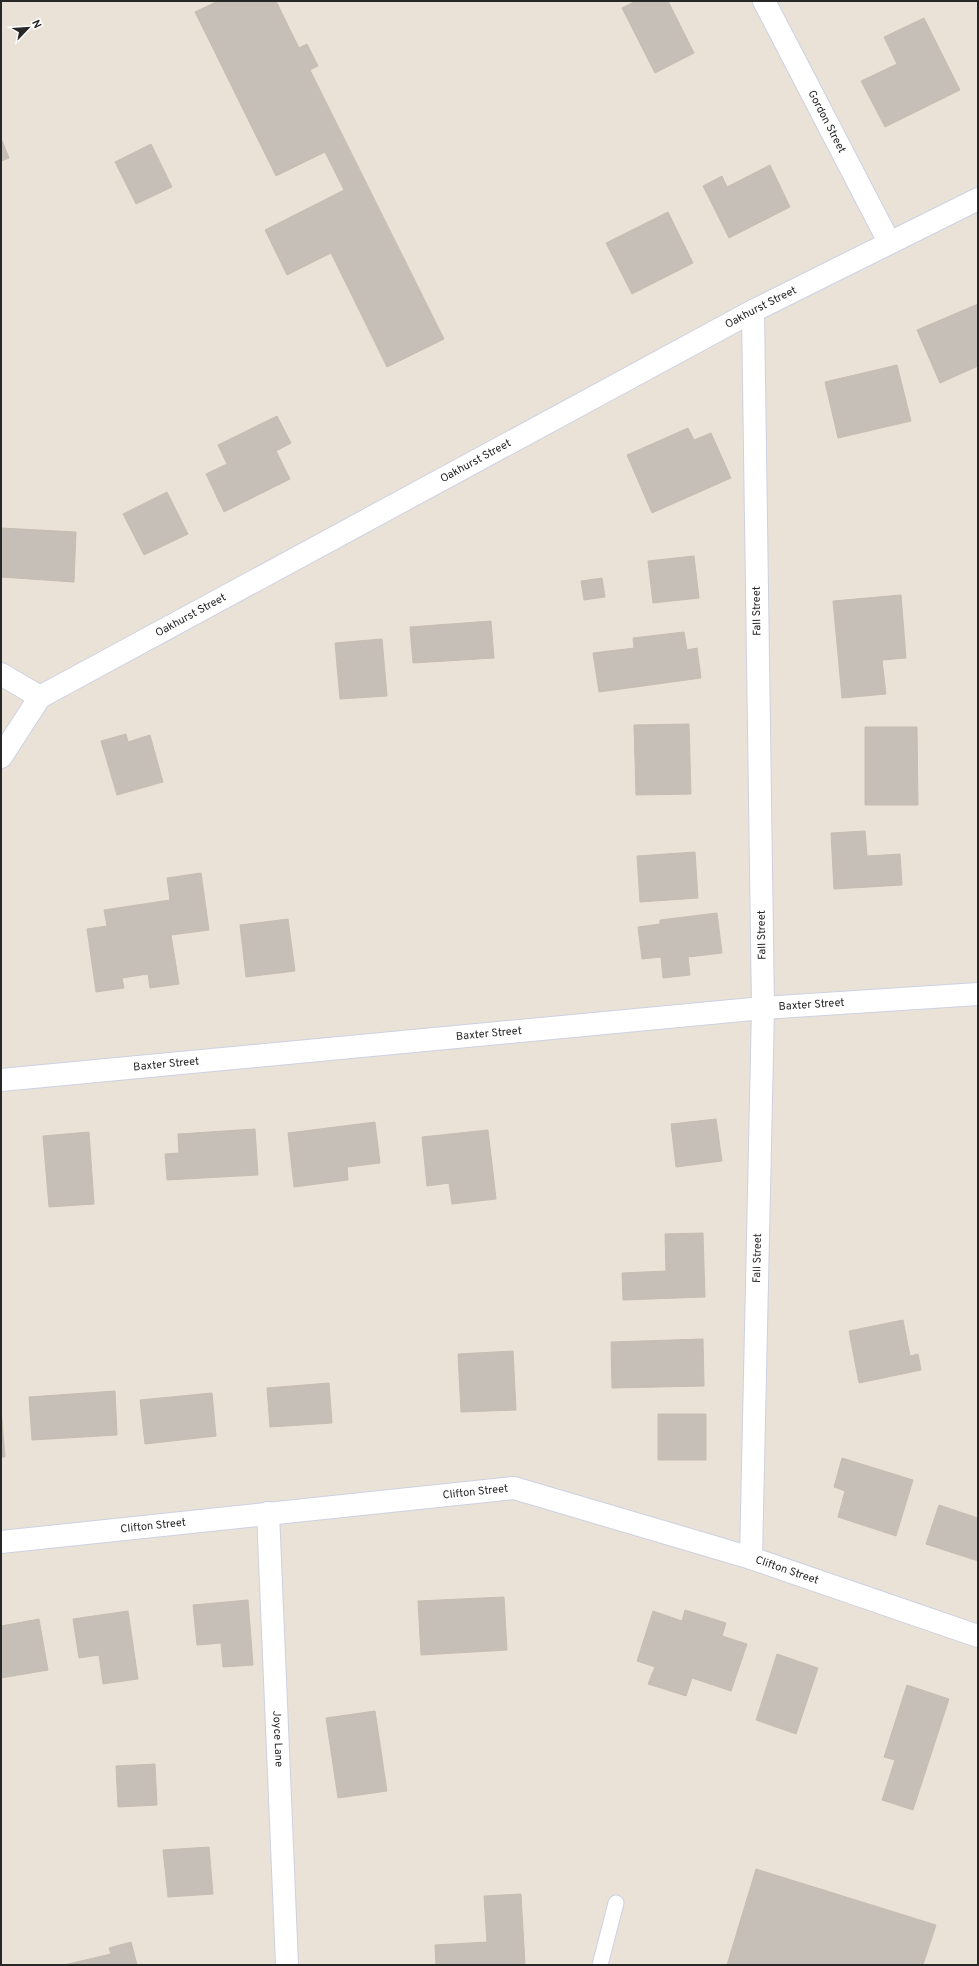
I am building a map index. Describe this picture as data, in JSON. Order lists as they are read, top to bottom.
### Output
{
  "streets": {
    "street": [
      "Gordon Street",
      "Oakhurst Street",
      "Fall Street",
      "Baxter Street",
      "Clifton Street",
      "Joyce Lane"
    ]
  },
  "crossings": [
    ["Gordon Street", "Oakhurst Street"],
    ["Oakhurst Street", "Fall Street"],
    ["Fall Street", "Baxter Street"],
    ["Fall Street", "Clifton Street"],
    ["Clifton Street", "Joyce Lane"]
  ],
  "north": "top right"
}
